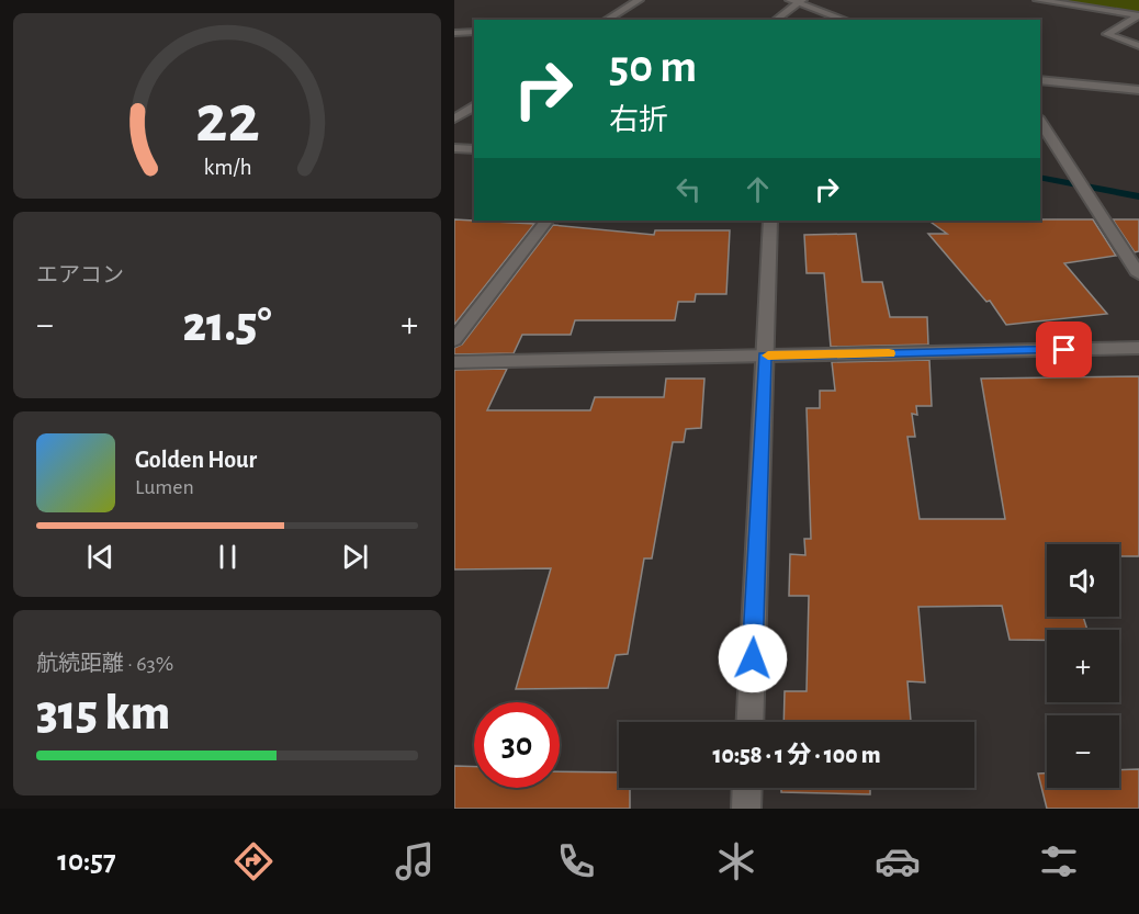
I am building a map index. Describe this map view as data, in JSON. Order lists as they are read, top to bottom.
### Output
{
  "page": {
    "turn": ["50 m", "右折"],
    "tile": [
      "エアコン",
      ["航続距離 · 63%", "315 km"]
    ],
    "heat": ["−", "21.5°", "+"],
    "song": ["Golden Hour", "Lumen"],
    "map_buttons": ["+", "−"],
    "limit": "30",
    "trip": "10:58 · 1 分 · 100 m",
    "tabs": "10:57",
    "gauge": ["22", "km/h"]
  }
}
